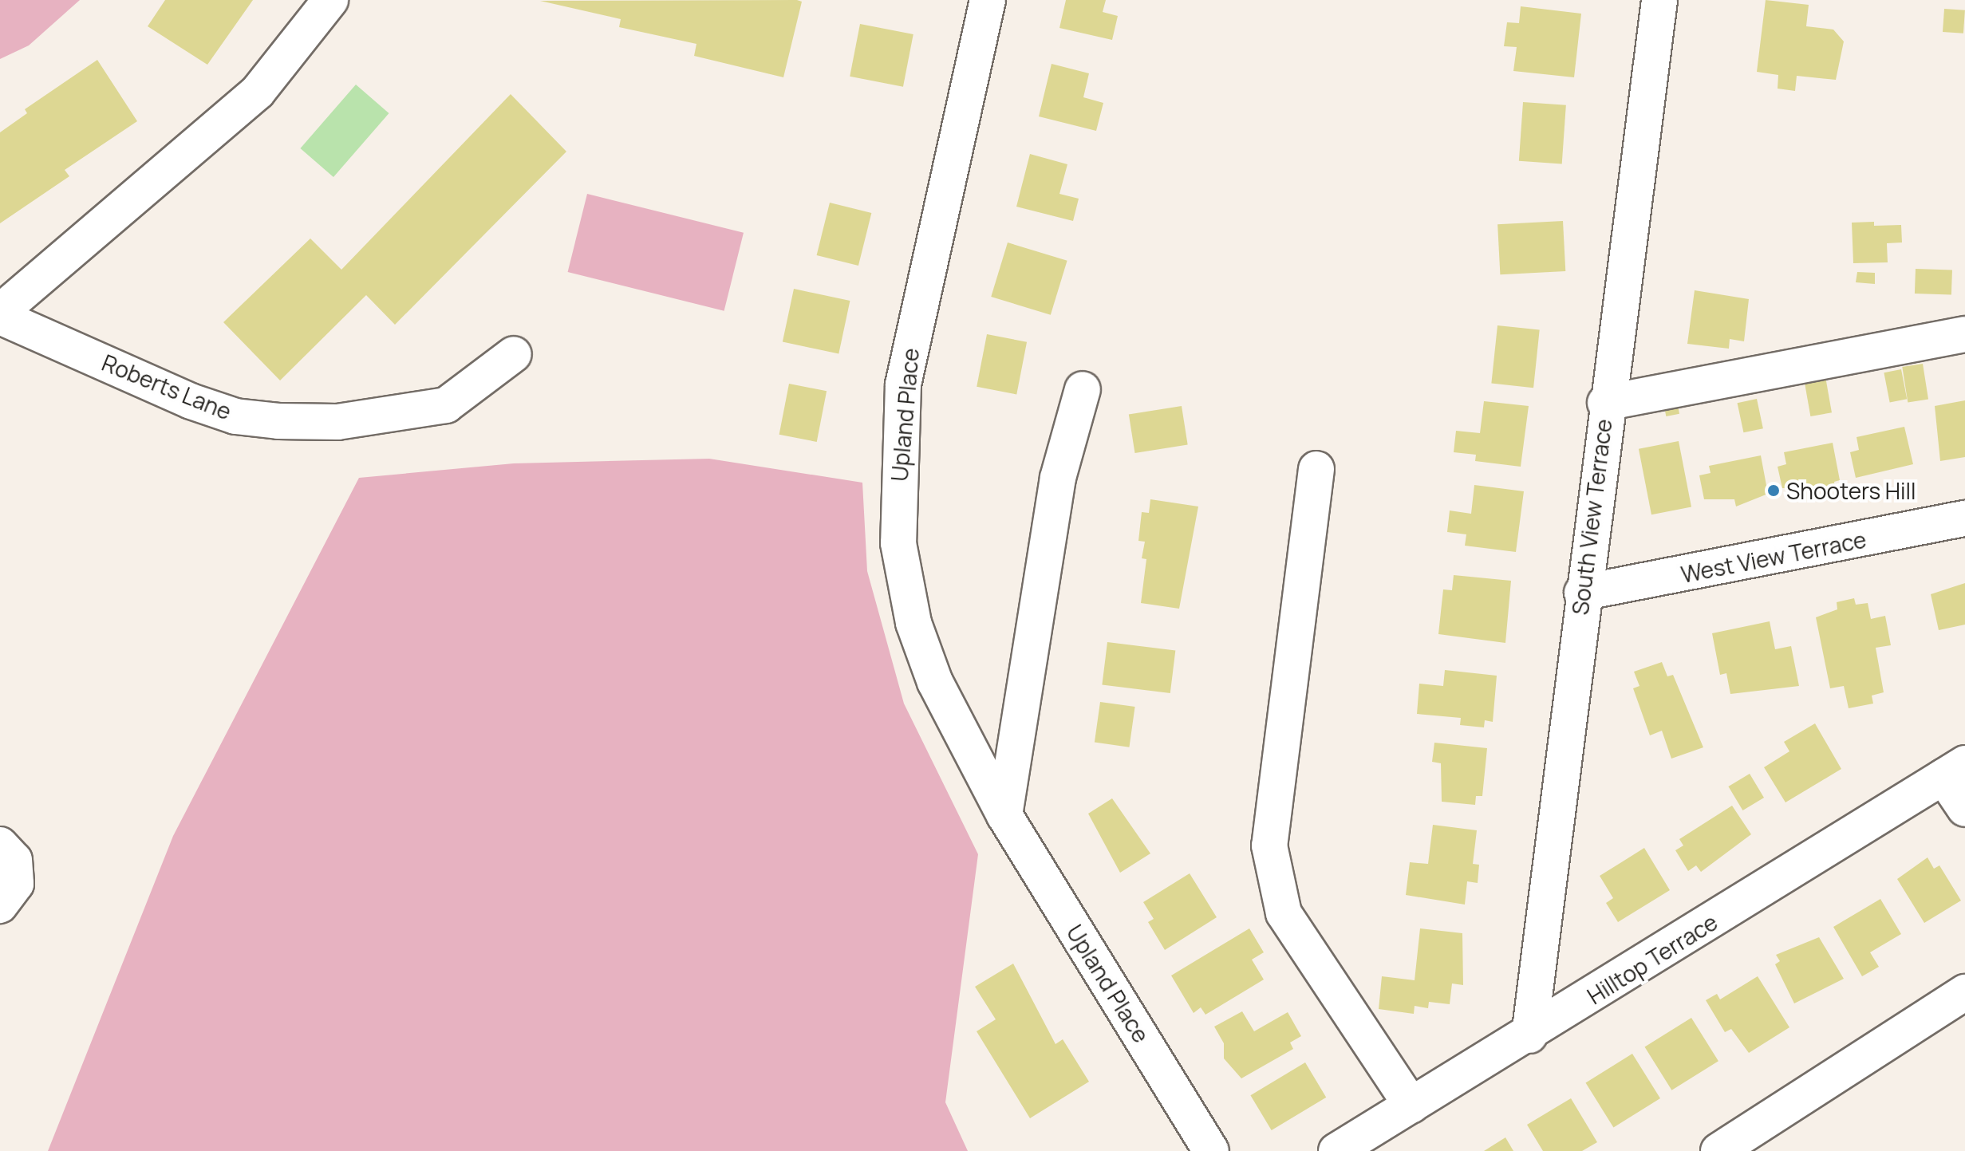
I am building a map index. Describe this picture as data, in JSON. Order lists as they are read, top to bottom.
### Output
{
  "streets": {
    "street": [
      "Roberts Lane",
      "Upland Place",
      "South View Terrace",
      "West View Terrace",
      "Hilltop Terrace"
    ]
  },
  "crossings": [
    ["South View Terrace", "West View Terrace"],
    ["South View Terrace", "Hilltop Terrace"]
  ],
  "places": ["Shooters Hill"]
}
